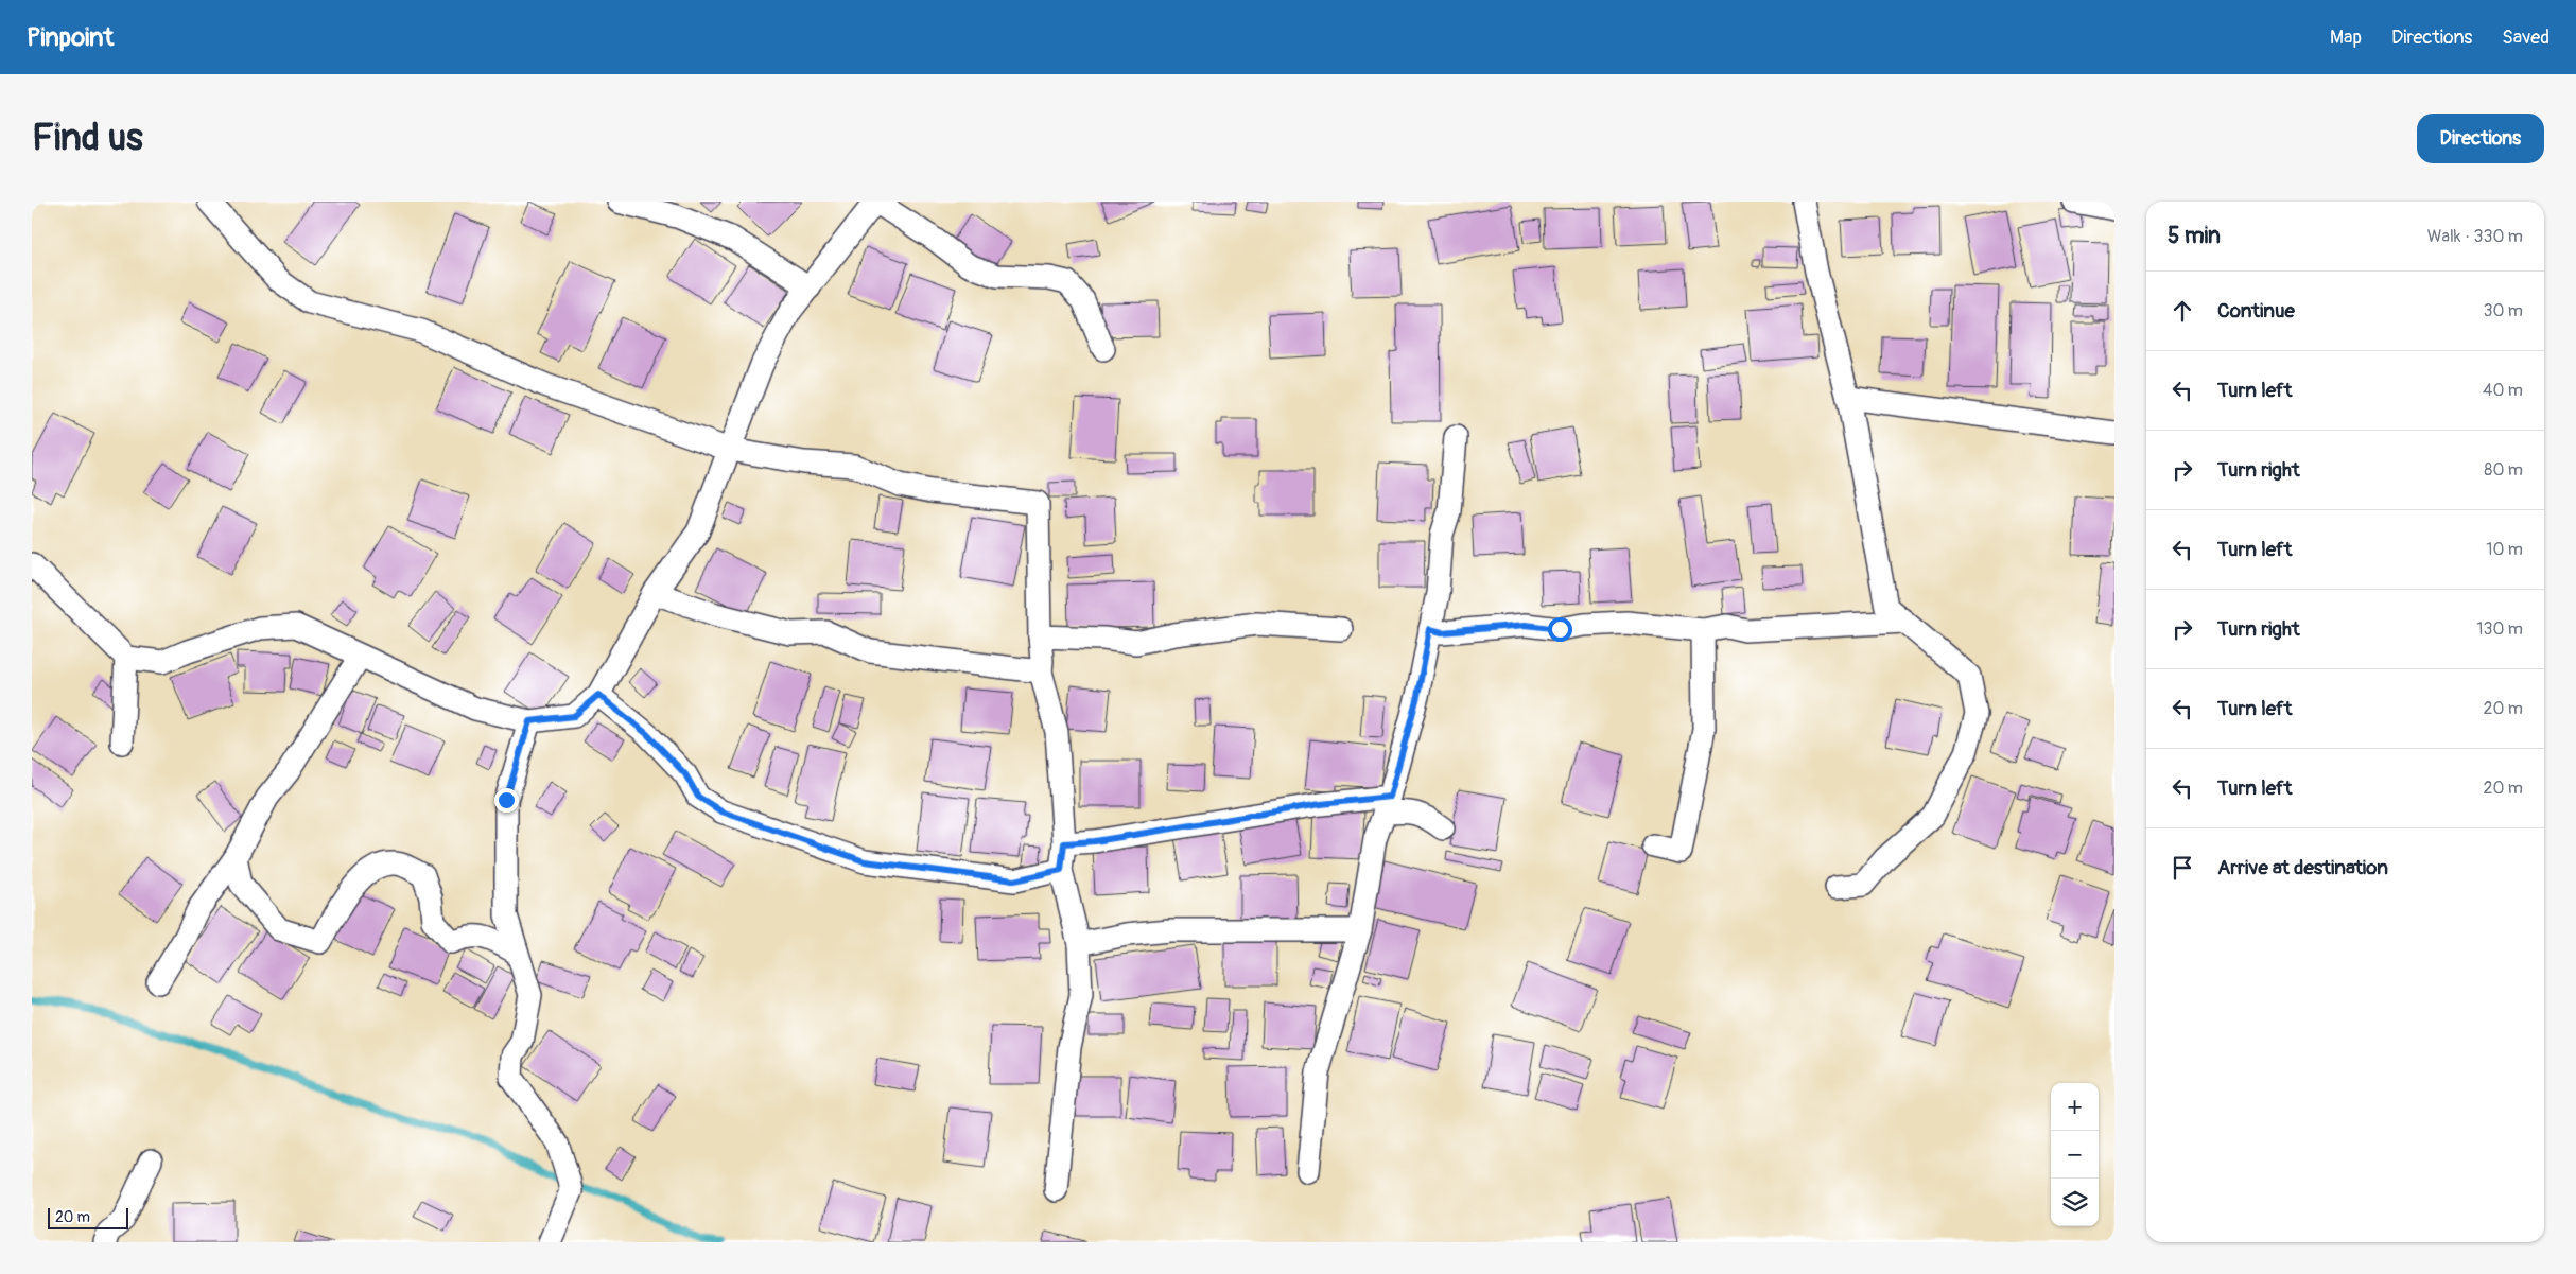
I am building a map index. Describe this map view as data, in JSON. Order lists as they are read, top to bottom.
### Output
{
  "scale_bar": "20 m",
  "page": {
    "header": "Pinpoint",
    "nav": ["Map", "Directions", "Saved"],
    "buttons": "Directions",
    "title": "Find us",
    "heading": ["5 min", "Walk · 330 m"],
    "list": [
      ["Continue", "30 m"],
      ["Turn left", "40 m"],
      ["Turn right", "80 m"],
      ["Turn left", "10 m"],
      ["Turn right", "130 m"],
      ["Turn left", "20 m"],
      ["Turn left", "20 m"],
      "Arrive at destination"
    ],
    "map_buttons": ["+", "−"],
    "scale": "20 m"
  }
}
